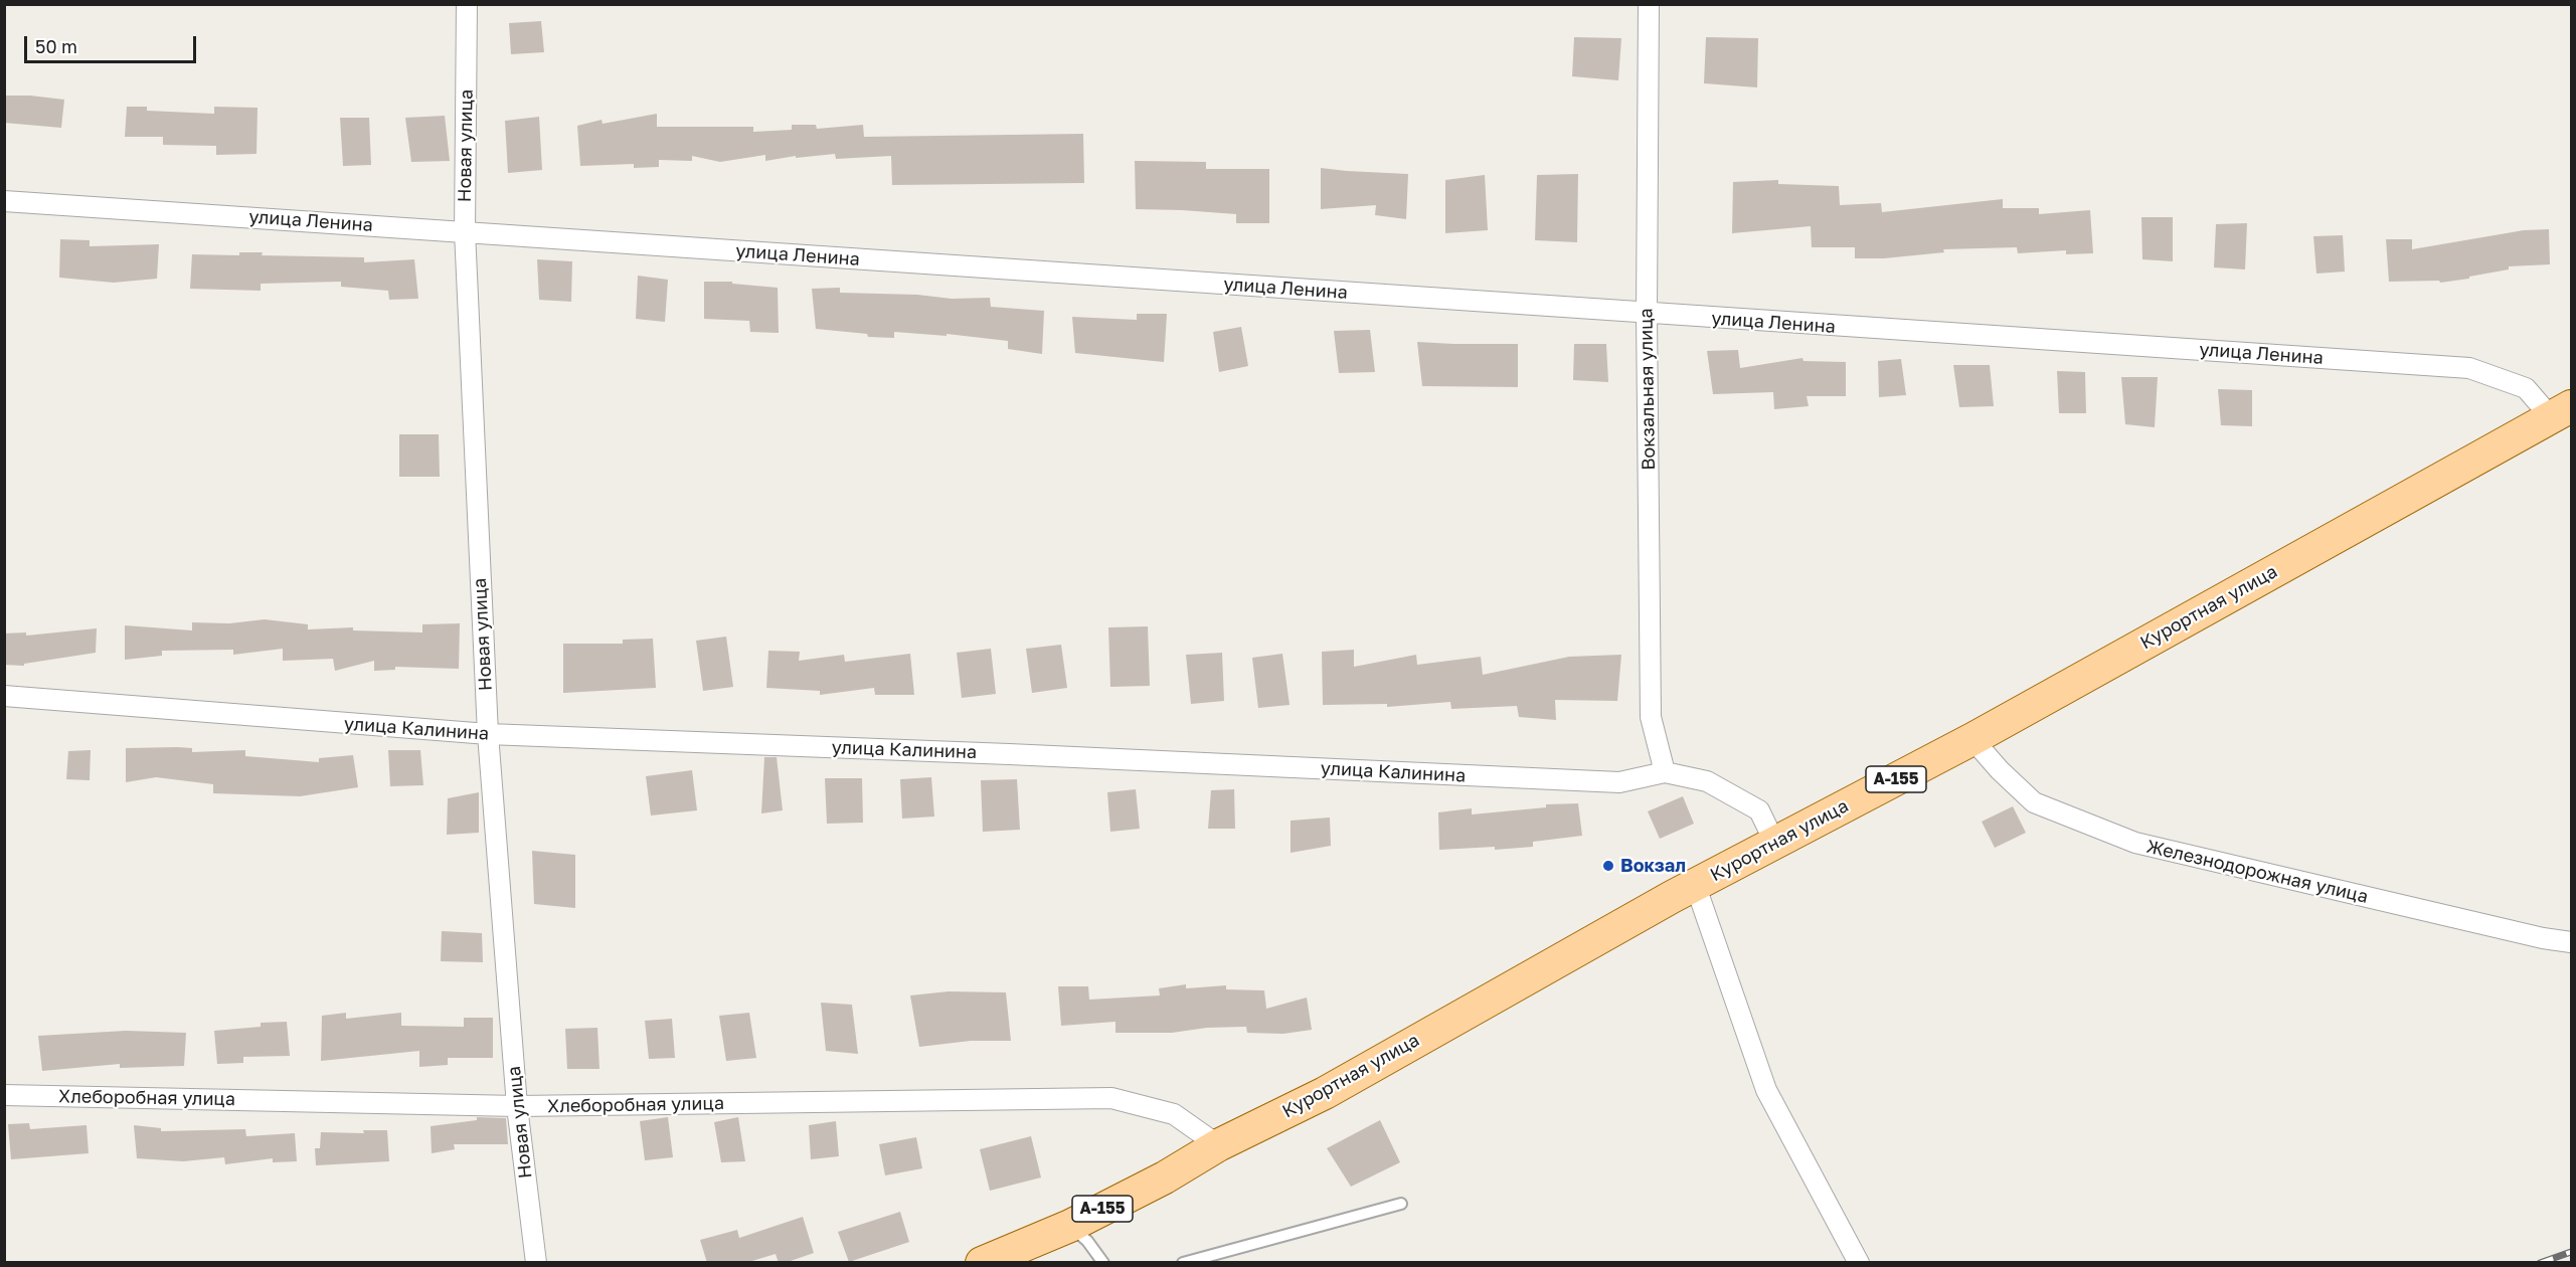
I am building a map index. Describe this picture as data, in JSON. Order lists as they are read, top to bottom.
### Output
{
  "streets": {
    "main road": ["Курортная улица", "А-155"],
    "street": [
      "Новая улица",
      "улица Ленина",
      "Вокзальная улица",
      "улица Калинина",
      "Железнодорожная улица",
      "Хлеборобная улица"
    ]
  },
  "crossings": [
    ["Новая улица", "улица Ленина"],
    ["Новая улица", "улица Калинина"],
    ["Новая улица", "Хлеборобная улица"],
    ["улица Ленина", "Вокзальная улица"],
    ["улица Ленина", "Курортная улица"],
    ["Вокзальная улица", "улица Калинина"],
    ["Курортная улица", "улица Калинина"],
    ["Курортная улица", "Железнодорожная улица"],
    ["Курортная улица", "Хлеборобная улица"]
  ],
  "places": ["Вокзал"],
  "scale_bar": "50 m"
}
